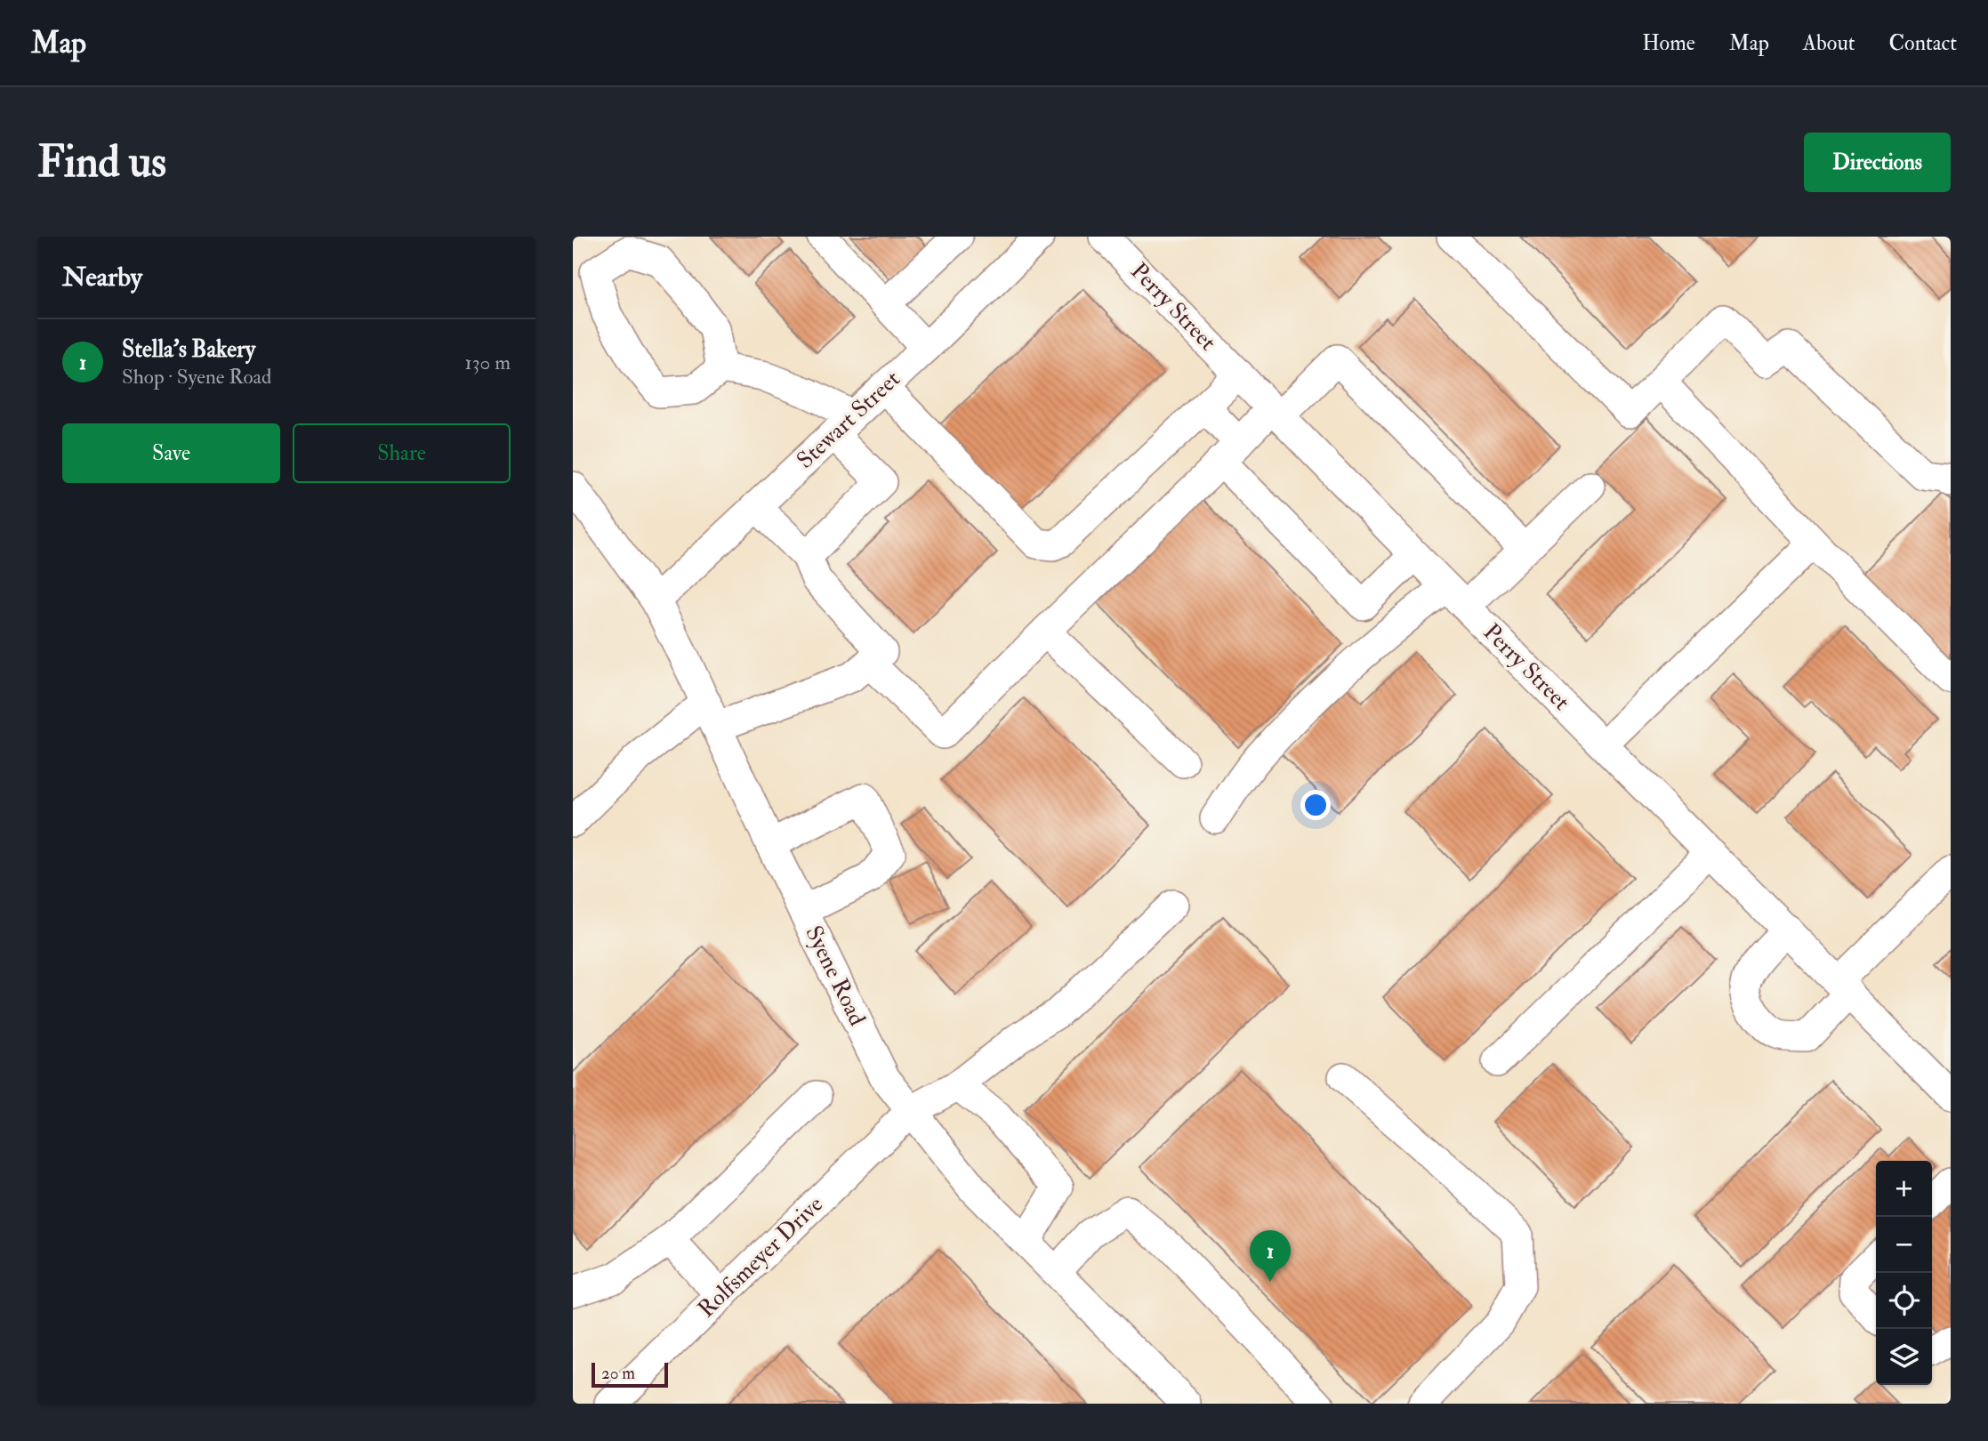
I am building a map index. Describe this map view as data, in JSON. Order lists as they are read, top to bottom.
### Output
{
  "streets": {
    "street": [
      "Perry Street",
      "Stewart Street",
      "Syene Road",
      "Rolfsmeyer Drive"
    ]
  },
  "crossings": [
    ["Stewart Street", "Syene Road"],
    ["Syene Road", "Rolfsmeyer Drive"]
  ],
  "scale_bar": "20 m",
  "page": {
    "header": "Map",
    "nav": [
      "Home",
      "Map",
      "About",
      "Contact"
    ],
    "buttons": [
      "Directions",
      ["Save", "Share"]
    ],
    "title": "Find us",
    "heading": "Nearby",
    "list": [
      {
        "mark": "1",
        "name": "Stella's Bakery",
        "note": "Shop · Syene Road",
        "value": "130 m"
      }
    ],
    "map_buttons": ["+", "−"],
    "pins": "1",
    "scale": "20 m"
  }
}
